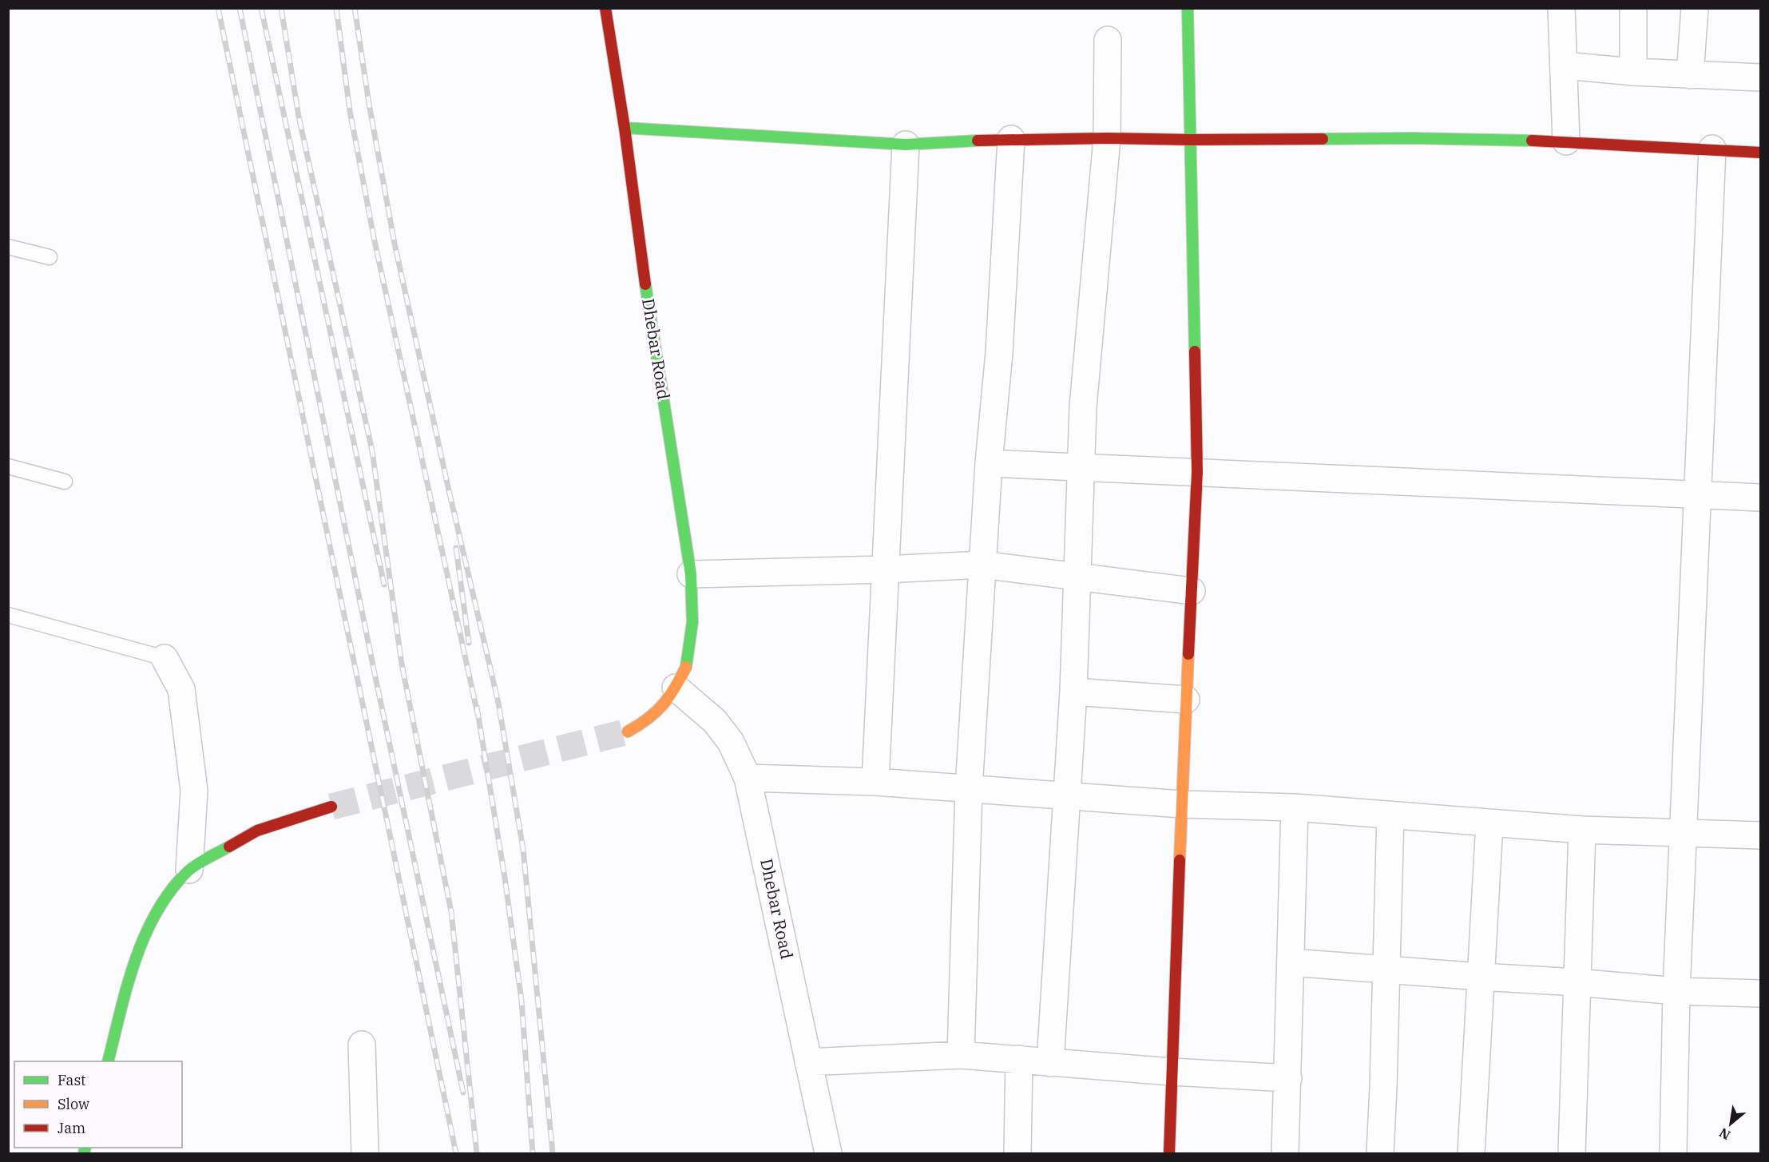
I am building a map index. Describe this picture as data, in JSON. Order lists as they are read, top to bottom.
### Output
{
  "streets": {
    "street": ["Dhebar Road"]
  },
  "legend": ["Fast", "Slow", "Jam"],
  "north": "bottom left"
}
